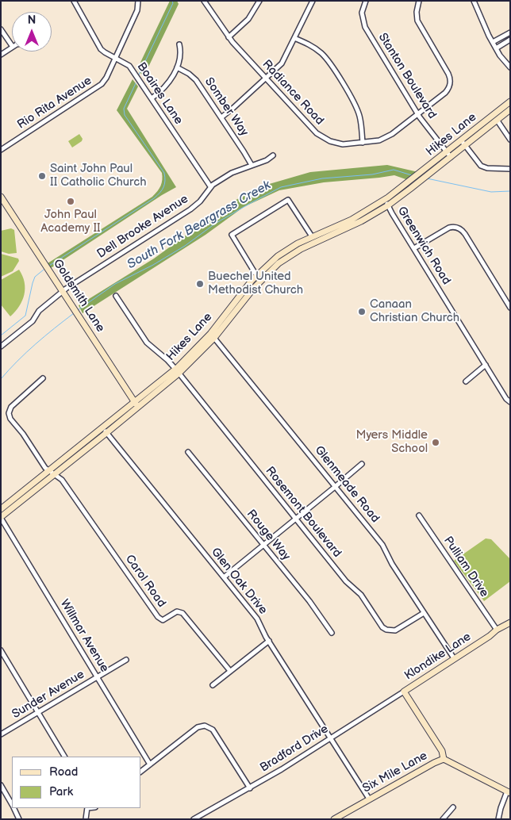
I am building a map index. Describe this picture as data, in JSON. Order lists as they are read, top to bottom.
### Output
{
  "streets": {
    "main road": [
      "Hikes Lane",
      "Goldsmith Lane",
      "Klondike Lane",
      "Six Mile Lane"
    ],
    "street": [
      "Stanton Boulevard",
      "Radiance Road",
      "Boaires Lane",
      "Rio Rita Avenue",
      "Somber Way",
      "Dell Brooke Avenue",
      "Greenwich Road",
      "Glenmeade Road",
      "Rosemont Boulevard",
      "Rouge Way",
      "Pulliam Drive",
      "Carol Road",
      "Glen Oak Drive",
      "Willmar Avenue",
      "Sunder Avenue",
      "Bradford Drive"
    ]
  },
  "crossings": [
    ["Stanton Boulevard", "Radiance Road"],
    ["Stanton Boulevard", "Hikes Lane"],
    ["Boaires Lane", "Rio Rita Avenue"],
    ["Boaires Lane", "Dell Brooke Avenue"],
    ["Somber Way", "Dell Brooke Avenue"],
    ["Hikes Lane", "Greenwich Road"],
    ["Hikes Lane", "Goldsmith Lane"],
    ["Hikes Lane", "Glenmeade Road"],
    ["Hikes Lane", "Rosemont Boulevard"],
    ["Hikes Lane", "Carol Road"],
    ["Hikes Lane", "Glen Oak Drive"],
    ["Hikes Lane", "Willmar Avenue"],
    ["Dell Brooke Avenue", "Goldsmith Lane"],
    ["Glenmeade Road", "Rosemont Boulevard"],
    ["Glenmeade Road", "Klondike Lane"],
    ["Pulliam Drive", "Klondike Lane"],
    ["Glen Oak Drive", "Bradford Drive"],
    ["Glen Oak Drive", "Six Mile Lane"],
    ["Willmar Avenue", "Sunder Avenue"],
    ["Klondike Lane", "Bradford Drive"],
    ["Klondike Lane", "Six Mile Lane"]
  ],
  "water": ["South Fork Beargrass Creek"],
  "places": [
    "Saint John Paul II Catholic Church",
    "John Paul Academy II",
    "Buechel United Methodist Church",
    "Canaan Christian Church",
    "Myers Middle School"
  ],
  "legend": ["Road", "Park"],
  "north": "top"
}
